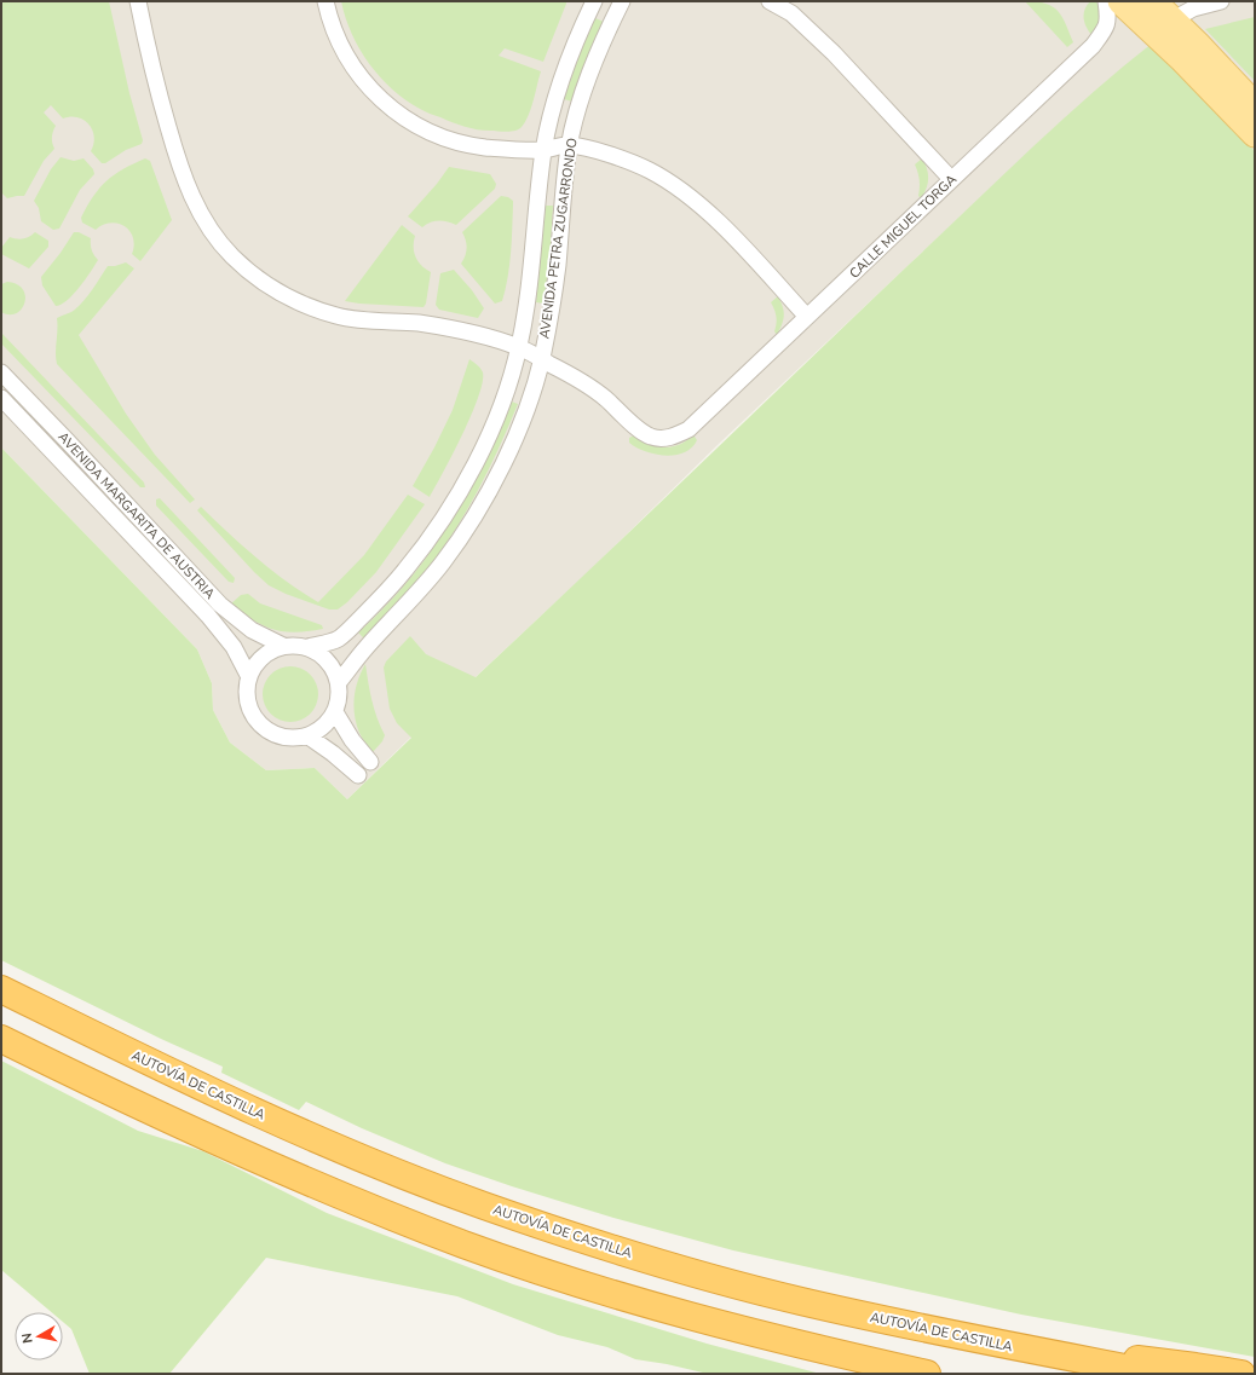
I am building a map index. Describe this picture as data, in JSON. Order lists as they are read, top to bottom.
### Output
{
  "streets": {
    "highway": ["AUTOVÍA DE CASTILLA"],
    "street": ["CALLE MIGUEL TORGA", "AVENIDA PETRA ZUGARRONDO", "AVENIDA MARGARITA DE AUSTRIA"]
  },
  "crossings": [
    ["CALLE MIGUEL TORGA", "AVENIDA PETRA ZUGARRONDO"],
    ["AVENIDA PETRA ZUGARRONDO", "AVENIDA MARGARITA DE AUSTRIA"]
  ],
  "north": "left"
}
